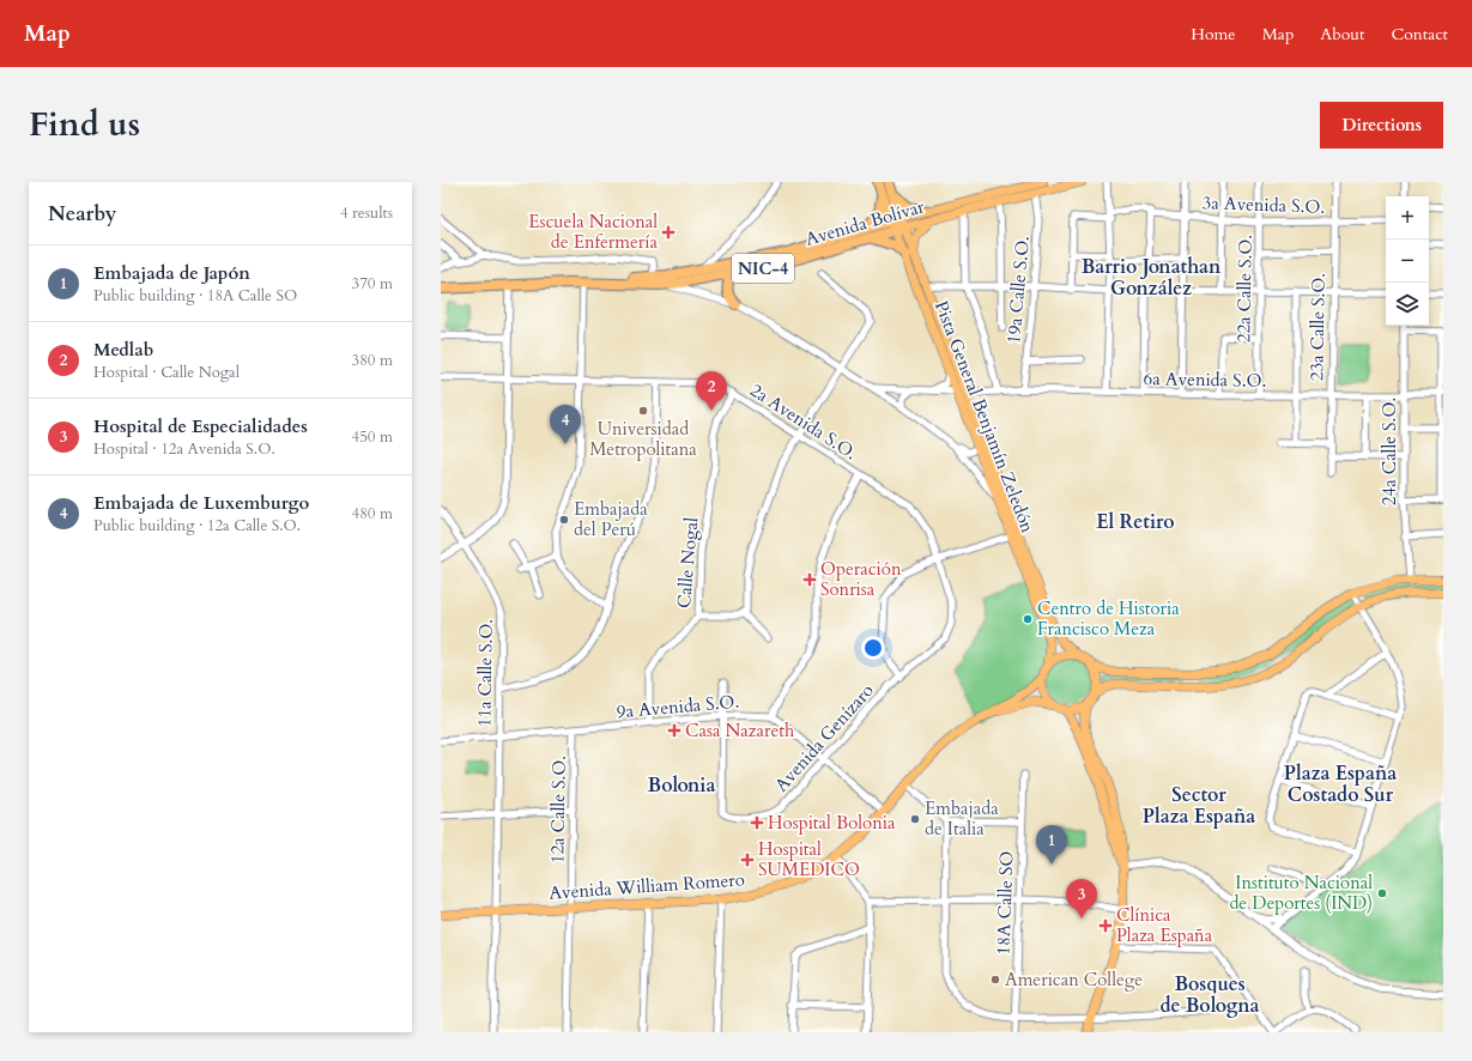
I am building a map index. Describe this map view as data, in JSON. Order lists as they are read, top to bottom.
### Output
{
  "streets": {
    "highway": ["Avenida Bolívar", "NIC-4", "Pista General Benjamín Zeledón"],
    "main road": ["Avenida William Romero"],
    "street": [
      "3a Avenida S.O.",
      "22a Calle S.O.",
      "19a Calle S.O.",
      "23a Calle S.O.",
      "6a Avenida S.O.",
      "2a Avenida S.O.",
      "24a Calle S.O.",
      "Calle Nogal",
      "11a Calle S.O.",
      "9a Avenida S.O.",
      "Avenida Genízaro",
      "12a Calle S.O.",
      "18A Calle SO"
    ]
  },
  "crossings": [
    ["3a Avenida S.O.", "22a Calle S.O."],
    ["3a Avenida S.O.", "23a Calle S.O."],
    ["Avenida Bolívar", "19a Calle S.O."],
    ["Avenida Bolívar", "Pista General Benjamín Zeledón"],
    ["22a Calle S.O.", "6a Avenida S.O."],
    ["19a Calle S.O.", "6a Avenida S.O."],
    ["23a Calle S.O.", "6a Avenida S.O."],
    ["6a Avenida S.O.", "Pista General Benjamín Zeledón"],
    ["6a Avenida S.O.", "24a Calle S.O."],
    ["Pista General Benjamín Zeledón", "Avenida William Romero"],
    ["2a Avenida S.O.", "Calle Nogal"],
    ["2a Avenida S.O.", "Avenida Genízaro"],
    ["Calle Nogal", "9a Avenida S.O."],
    ["11a Calle S.O.", "9a Avenida S.O."],
    ["11a Calle S.O.", "Avenida William Romero"],
    ["9a Avenida S.O.", "Avenida Genízaro"],
    ["9a Avenida S.O.", "12a Calle S.O."],
    ["12a Calle S.O.", "Avenida William Romero"]
  ],
  "districts": [
    "Barrio Jonathan González",
    "El Retiro",
    "Plaza España Costado Sur",
    "Bolonia",
    "Sector Plaza España",
    "Bosques de Bologna"
  ],
  "places": {
    "health": [
      "Escuela Nacional de Enfermería",
      "Operación Sonrisa",
      "Casa Nazareth",
      "Hospital Bolonia",
      "Hospital SUMEDICO",
      "Clínica Plaza España"
    ],
    "other": [
      "Universidad Metropolitana",
      "Embajada del Perú",
      "Centro de Historia Francisco Meza",
      "Embajada de Italia",
      "Instituto Nacional de Deportes (IND)",
      "American College"
    ]
  },
  "page": {
    "header": "Map",
    "nav": [
      "Home",
      "Map",
      "About",
      "Contact"
    ],
    "title": "Find us",
    "buttons": "Directions",
    "heading": ["Nearby", "4 results"],
    "map_buttons": ["+", "−"],
    "list": [
      {
        "mark": "1",
        "name": "Embajada de Japón",
        "note": "Public building · 18A Calle SO",
        "value": "370 m"
      },
      {
        "mark": "2",
        "name": "Medlab",
        "note": "Hospital · Calle Nogal",
        "value": "380 m"
      },
      {
        "mark": "3",
        "name": "Hospital de Especialidades",
        "note": "Hospital · 12a Avenida S.O.",
        "value": "450 m"
      },
      {
        "mark": "4",
        "name": "Embajada de Luxemburgo",
        "note": "Public building · 12a Calle S.O.",
        "value": "480 m"
      }
    ],
    "pins": [
      "2",
      "4",
      "1",
      "3"
    ]
  }
}
